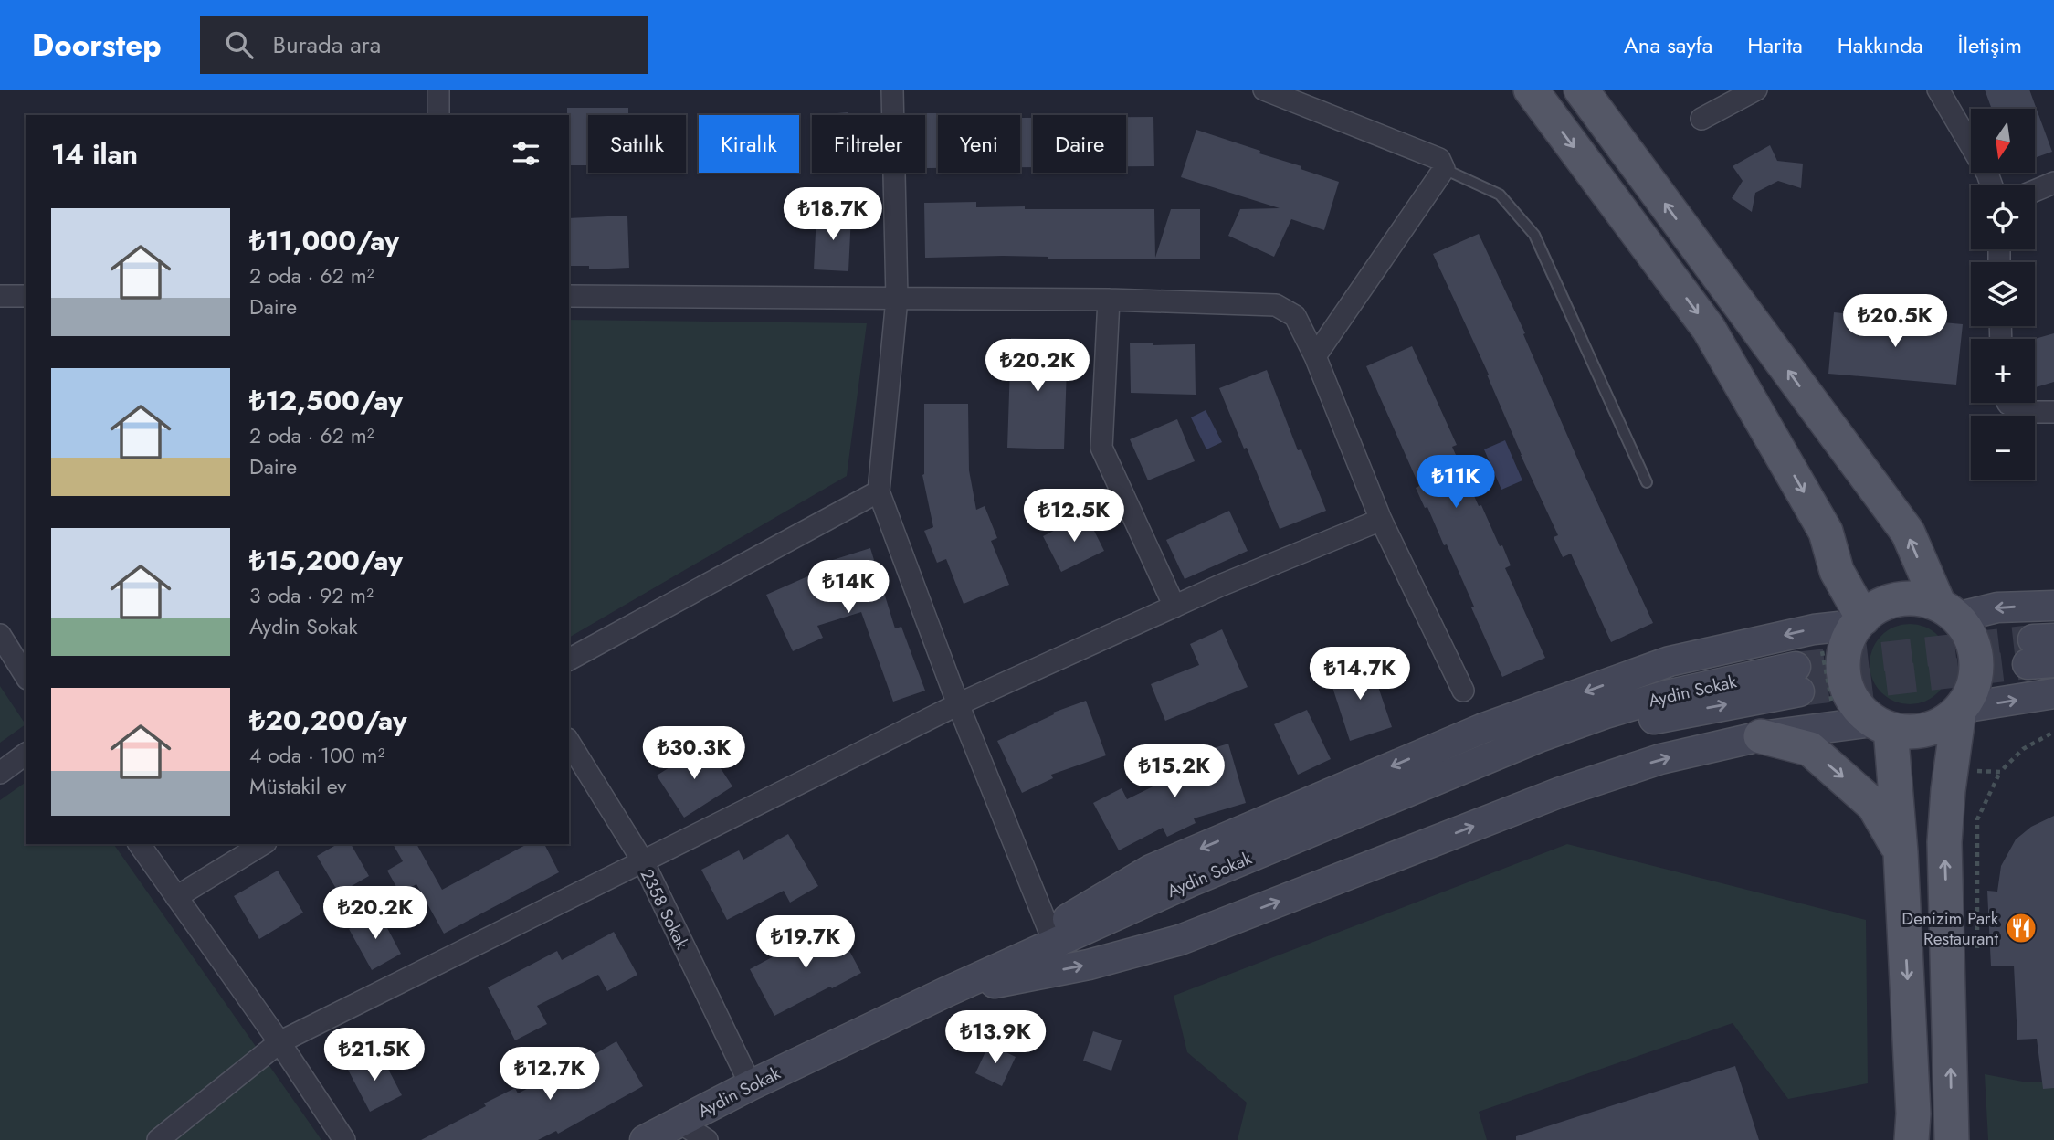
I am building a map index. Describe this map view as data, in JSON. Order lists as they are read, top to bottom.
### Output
{
  "streets": {
    "main road": ["Aydin Sokak"],
    "street": ["2358 Sokak"]
  },
  "crossings": [
    ["Aydin Sokak", "2358 Sokak"]
  ],
  "places": {
    "restaurant": ["Denizim Park Restaurant"]
  },
  "north": "bottom",
  "page": {
    "header": "Doorstep",
    "search": "Burada ara",
    "nav": [
      "Ana sayfa",
      "Harita",
      "Hakkında",
      "İletişim"
    ],
    "map_buttons": ["+", "−"],
    "chip": [
      "Satılık",
      "Kiralık",
      "Filtreler",
      "Yeni",
      "Daire"
    ],
    "heading": "14 ilan",
    "price": [
      "₺18.7K",
      "₺20.5K",
      "₺20.2K",
      "₺11K",
      "₺12.5K",
      "₺14K",
      "₺14.7K",
      "₺30.3K",
      "₺15.2K",
      "₺20.2K",
      "₺19.7K",
      "₺13.9K",
      "₺21.5K",
      "₺12.7K"
    ],
    "list": [
      {
        "name": "₺11,000/ay",
        "note": "2 oda · 62 m² · Daire"
      },
      {
        "name": "₺12,500/ay",
        "note": "2 oda · 62 m² · Daire"
      },
      {
        "name": "₺15,200/ay",
        "note": "3 oda · 92 m² · Aydin Sokak"
      },
      {
        "name": "₺20,200/ay",
        "note": "4 oda · 100 m² · Müstakil ev"
      }
    ]
  }
}
